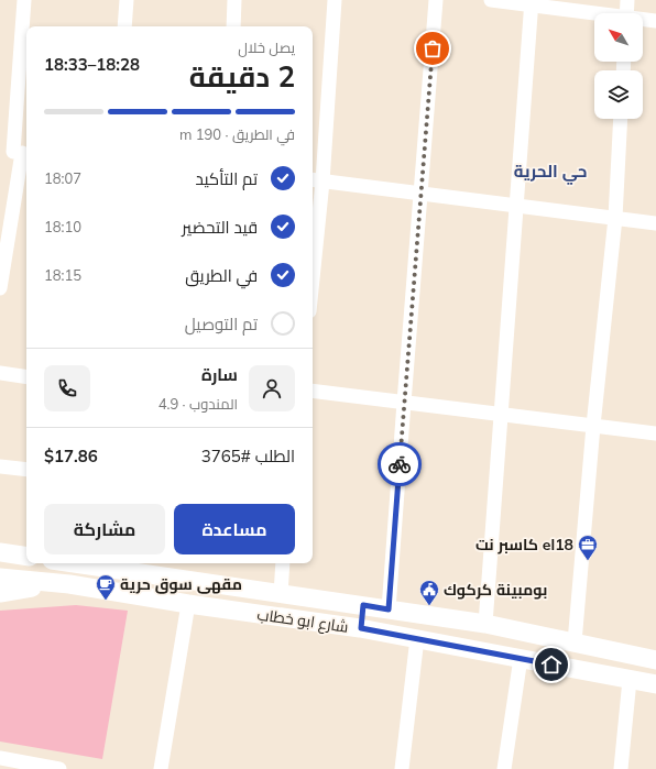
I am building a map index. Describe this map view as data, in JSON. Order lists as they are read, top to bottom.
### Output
{
  "streets": {
    "main road": ["شارع ابو خطاب"]
  },
  "districts": ["حي الحرية"],
  "places": {
    "office": ["كاسبر نت el18"],
    "cafe": ["مقهى سوق حرية"],
    "public building": ["بومبينة كركوك"]
  },
  "north": "top left",
  "page": {
    "heading": ["2 دقيقة", "يصل خلال", "18:28–18:33"],
    "panel": [
      "سارة",
      "المندوب · 4.9",
      "الطلب #3765",
      "$17.86"
    ],
    "bar": "في الطريق · 190 m",
    "list": [
      ["تم التأكيد", "18:07"],
      ["قيد التحضير", "18:10"],
      ["في الطريق", "18:15"],
      "تم التوصيل"
    ],
    "buttons": ["مساعدة", "مشاركة"]
  }
}
